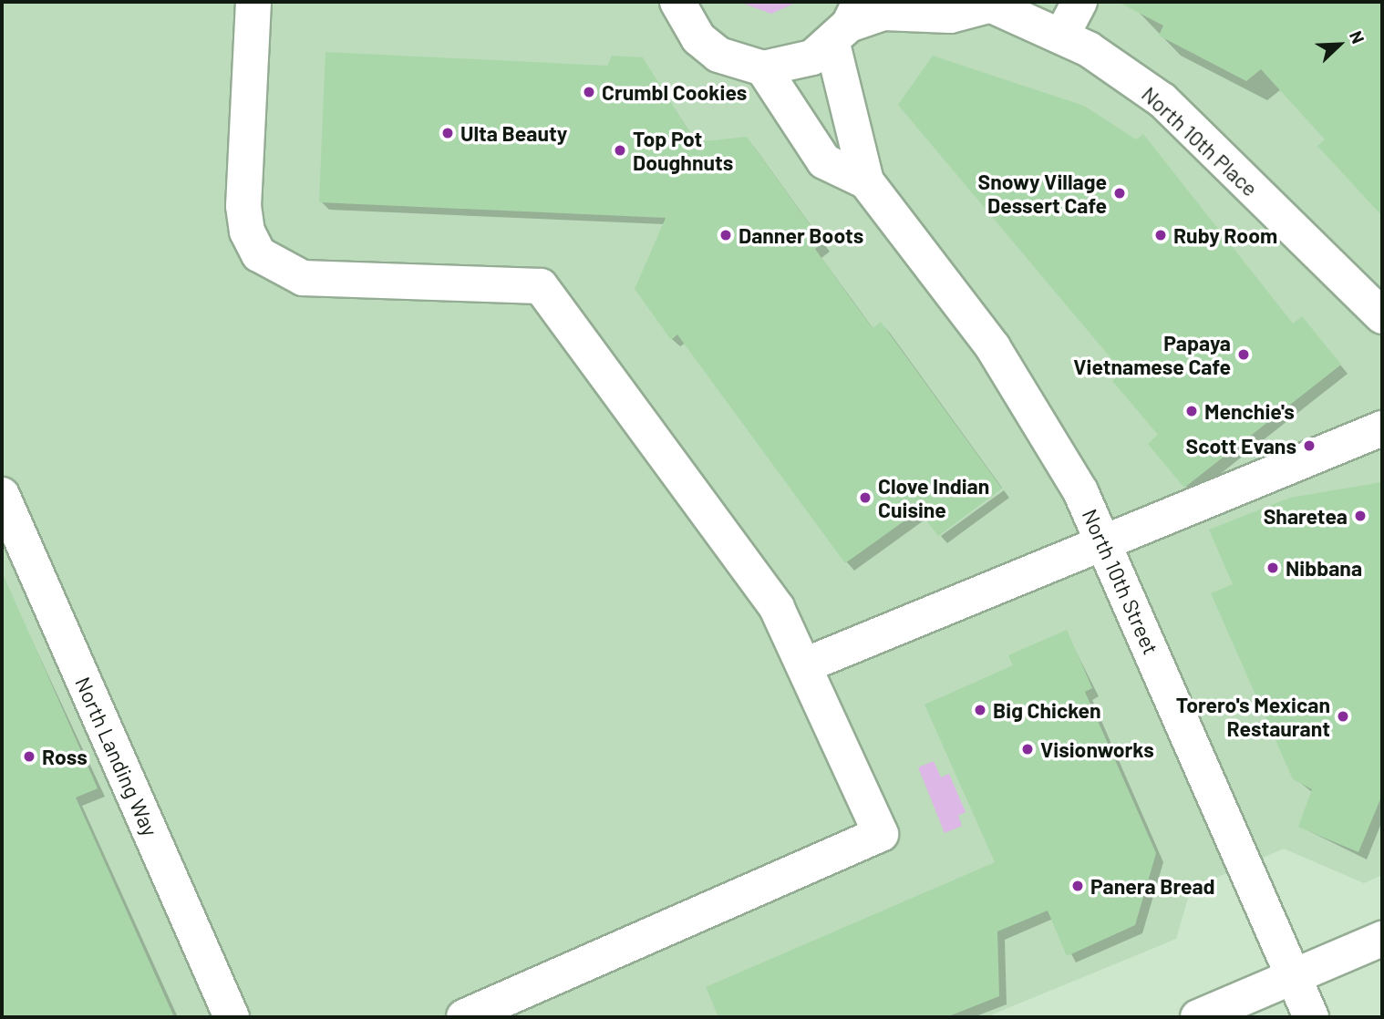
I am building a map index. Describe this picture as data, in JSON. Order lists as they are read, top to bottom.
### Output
{
  "streets": {
    "street": ["North 10th Place", "North 10th Street", "North Landing Way"]
  },
  "crossings": [
    ["North 10th Place", "North 10th Street"]
  ],
  "places": [
    "Crumbl Cookies",
    "Ulta Beauty",
    "Top Pot Doughnuts",
    "Snowy Village Dessert Cafe",
    "Danner Boots",
    "Ruby Room",
    "Papaya Vietnamese Cafe",
    "Menchie's",
    "Scott Evans",
    "Clove Indian Cuisine",
    "Sharetea",
    "Nibbana",
    "Big Chicken",
    "Torero's Mexican Restaurant",
    "Visionworks",
    "Ross",
    "Panera Bread"
  ],
  "north": "top right"
}
